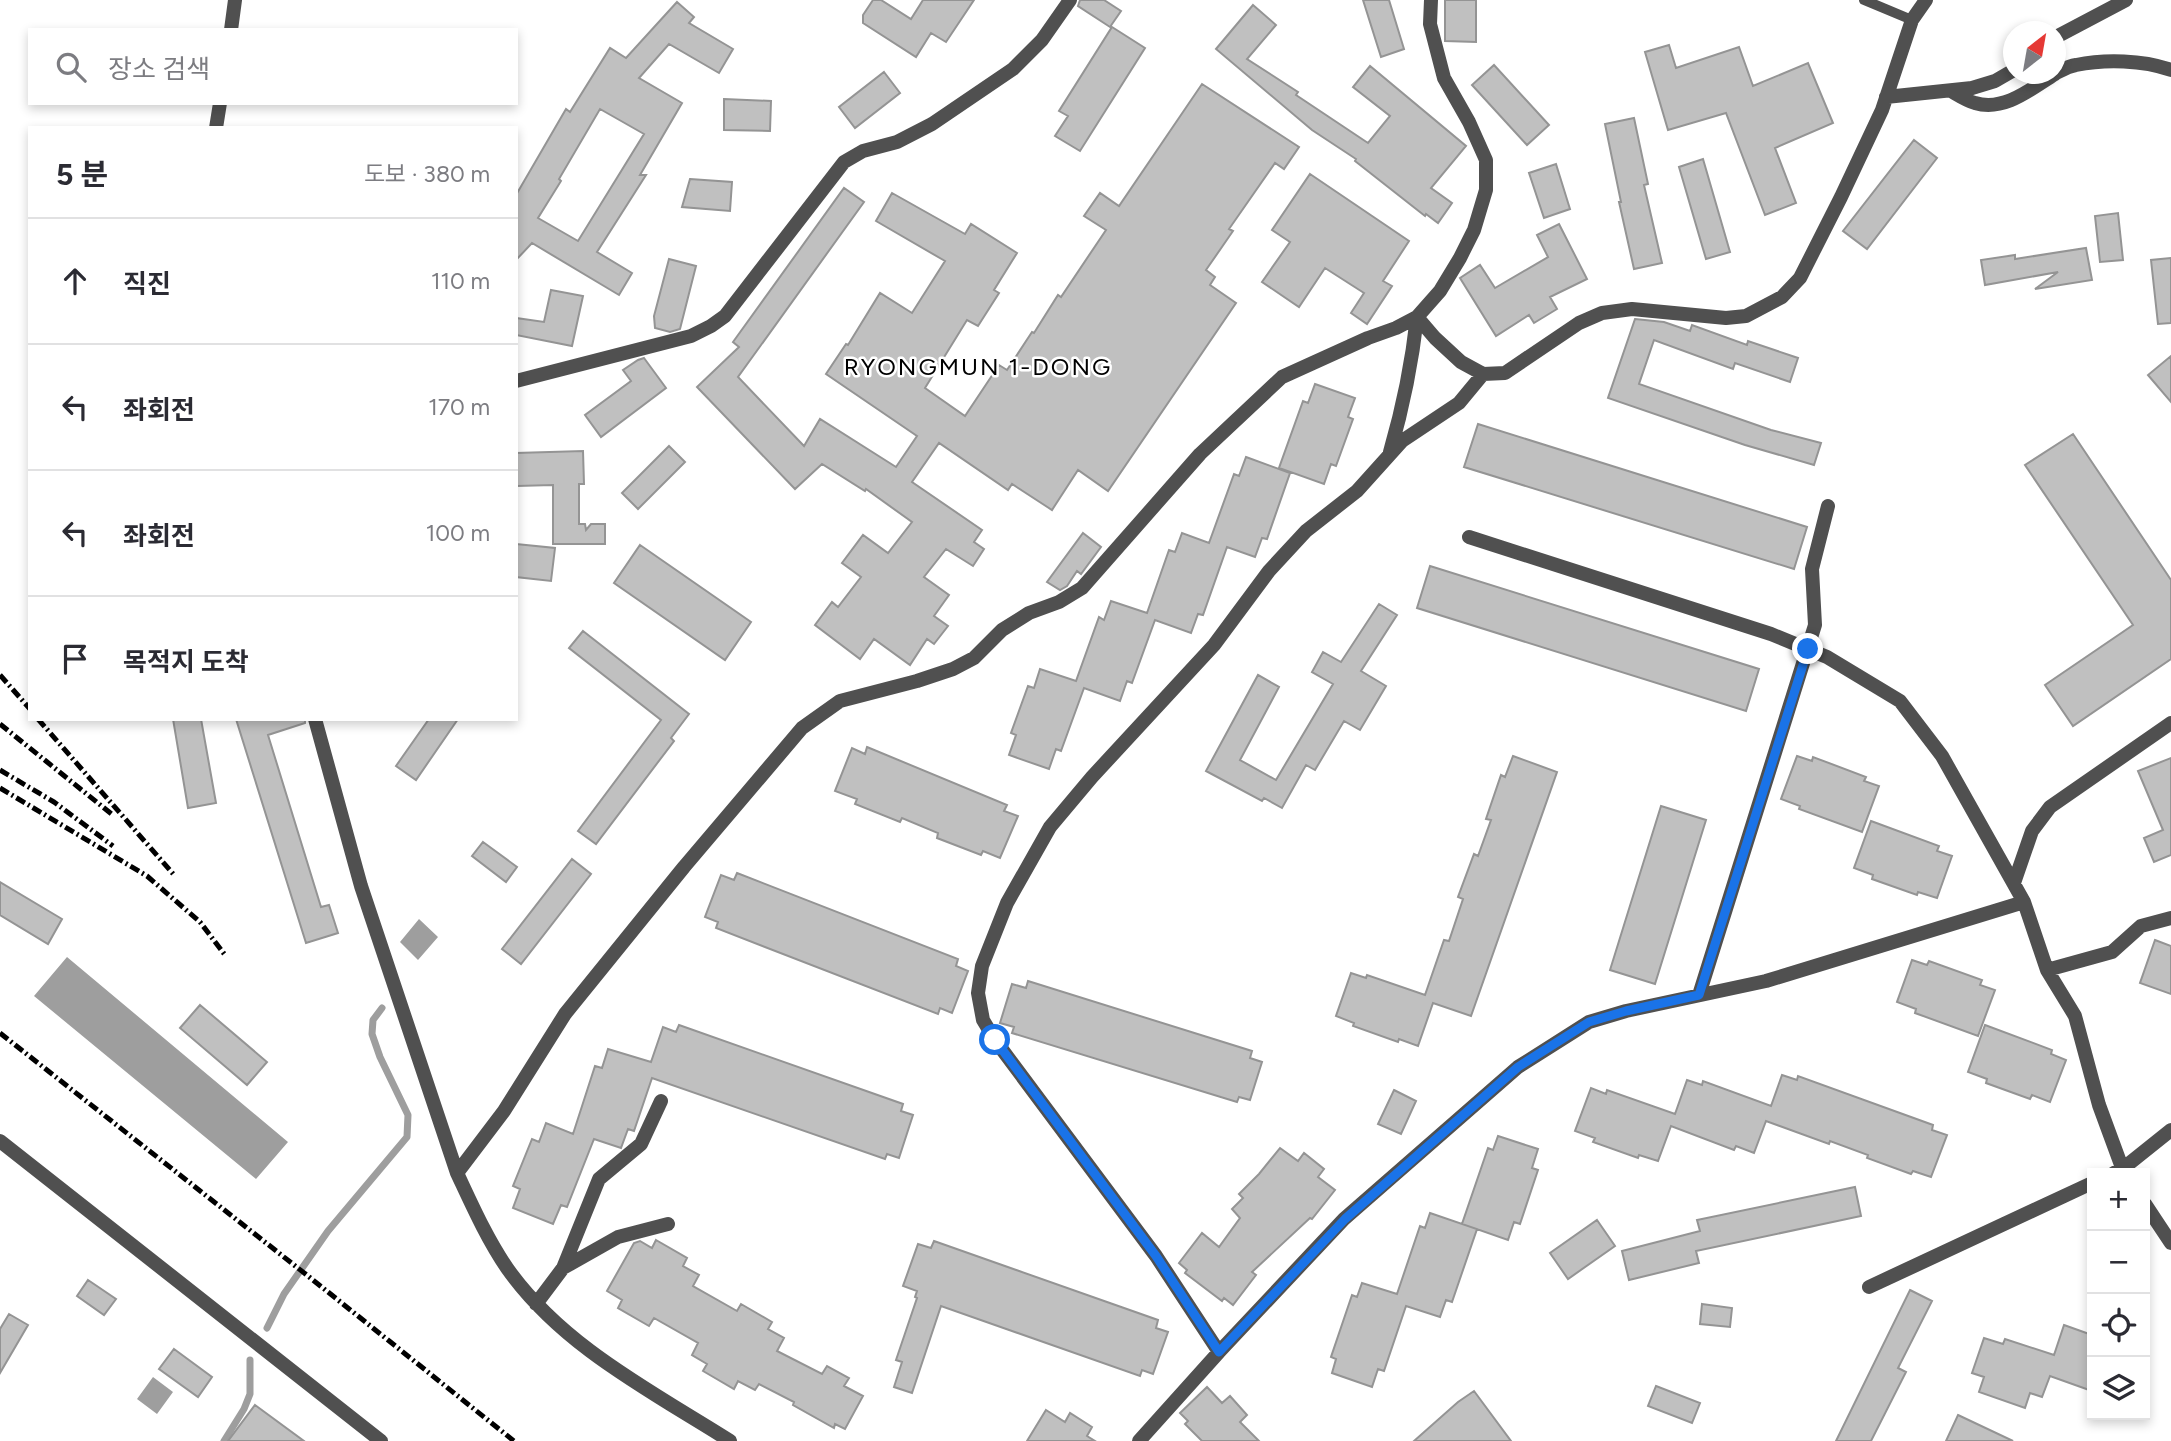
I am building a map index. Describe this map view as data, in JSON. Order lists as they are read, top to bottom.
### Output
{
  "districts": ["RYONGMUN 1-DONG"],
  "north": "top right",
  "page": {
    "search": "장소 검색",
    "heading": ["5 분", "도보 · 380 m"],
    "list": [
      ["직진", "110 m"],
      ["좌회전", "170 m"],
      ["좌회전", "100 m"],
      "목적지 도착"
    ],
    "map_buttons": ["+", "−"]
  }
}
